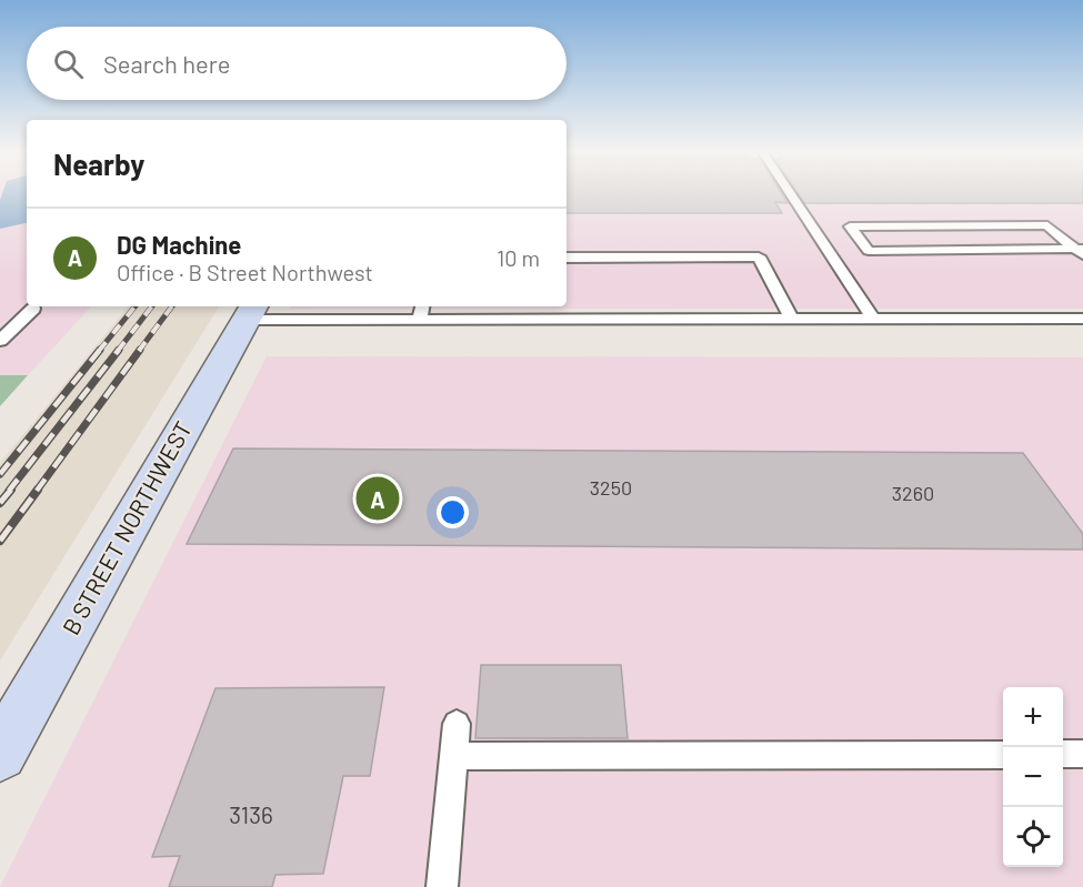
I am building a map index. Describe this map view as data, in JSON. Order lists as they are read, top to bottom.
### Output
{
  "streets": {
    "street": ["B STREET NORTHWEST"]
  },
  "house_numbers": ["3250", "3260", "3136"],
  "page": {
    "search": "Search here",
    "heading": "Nearby",
    "list": [
      {
        "mark": "A",
        "name": "DG Machine",
        "note": "Office · B Street Northwest",
        "value": "10 m"
      }
    ],
    "pins": "A",
    "map_buttons": ["+", "−"]
  }
}
